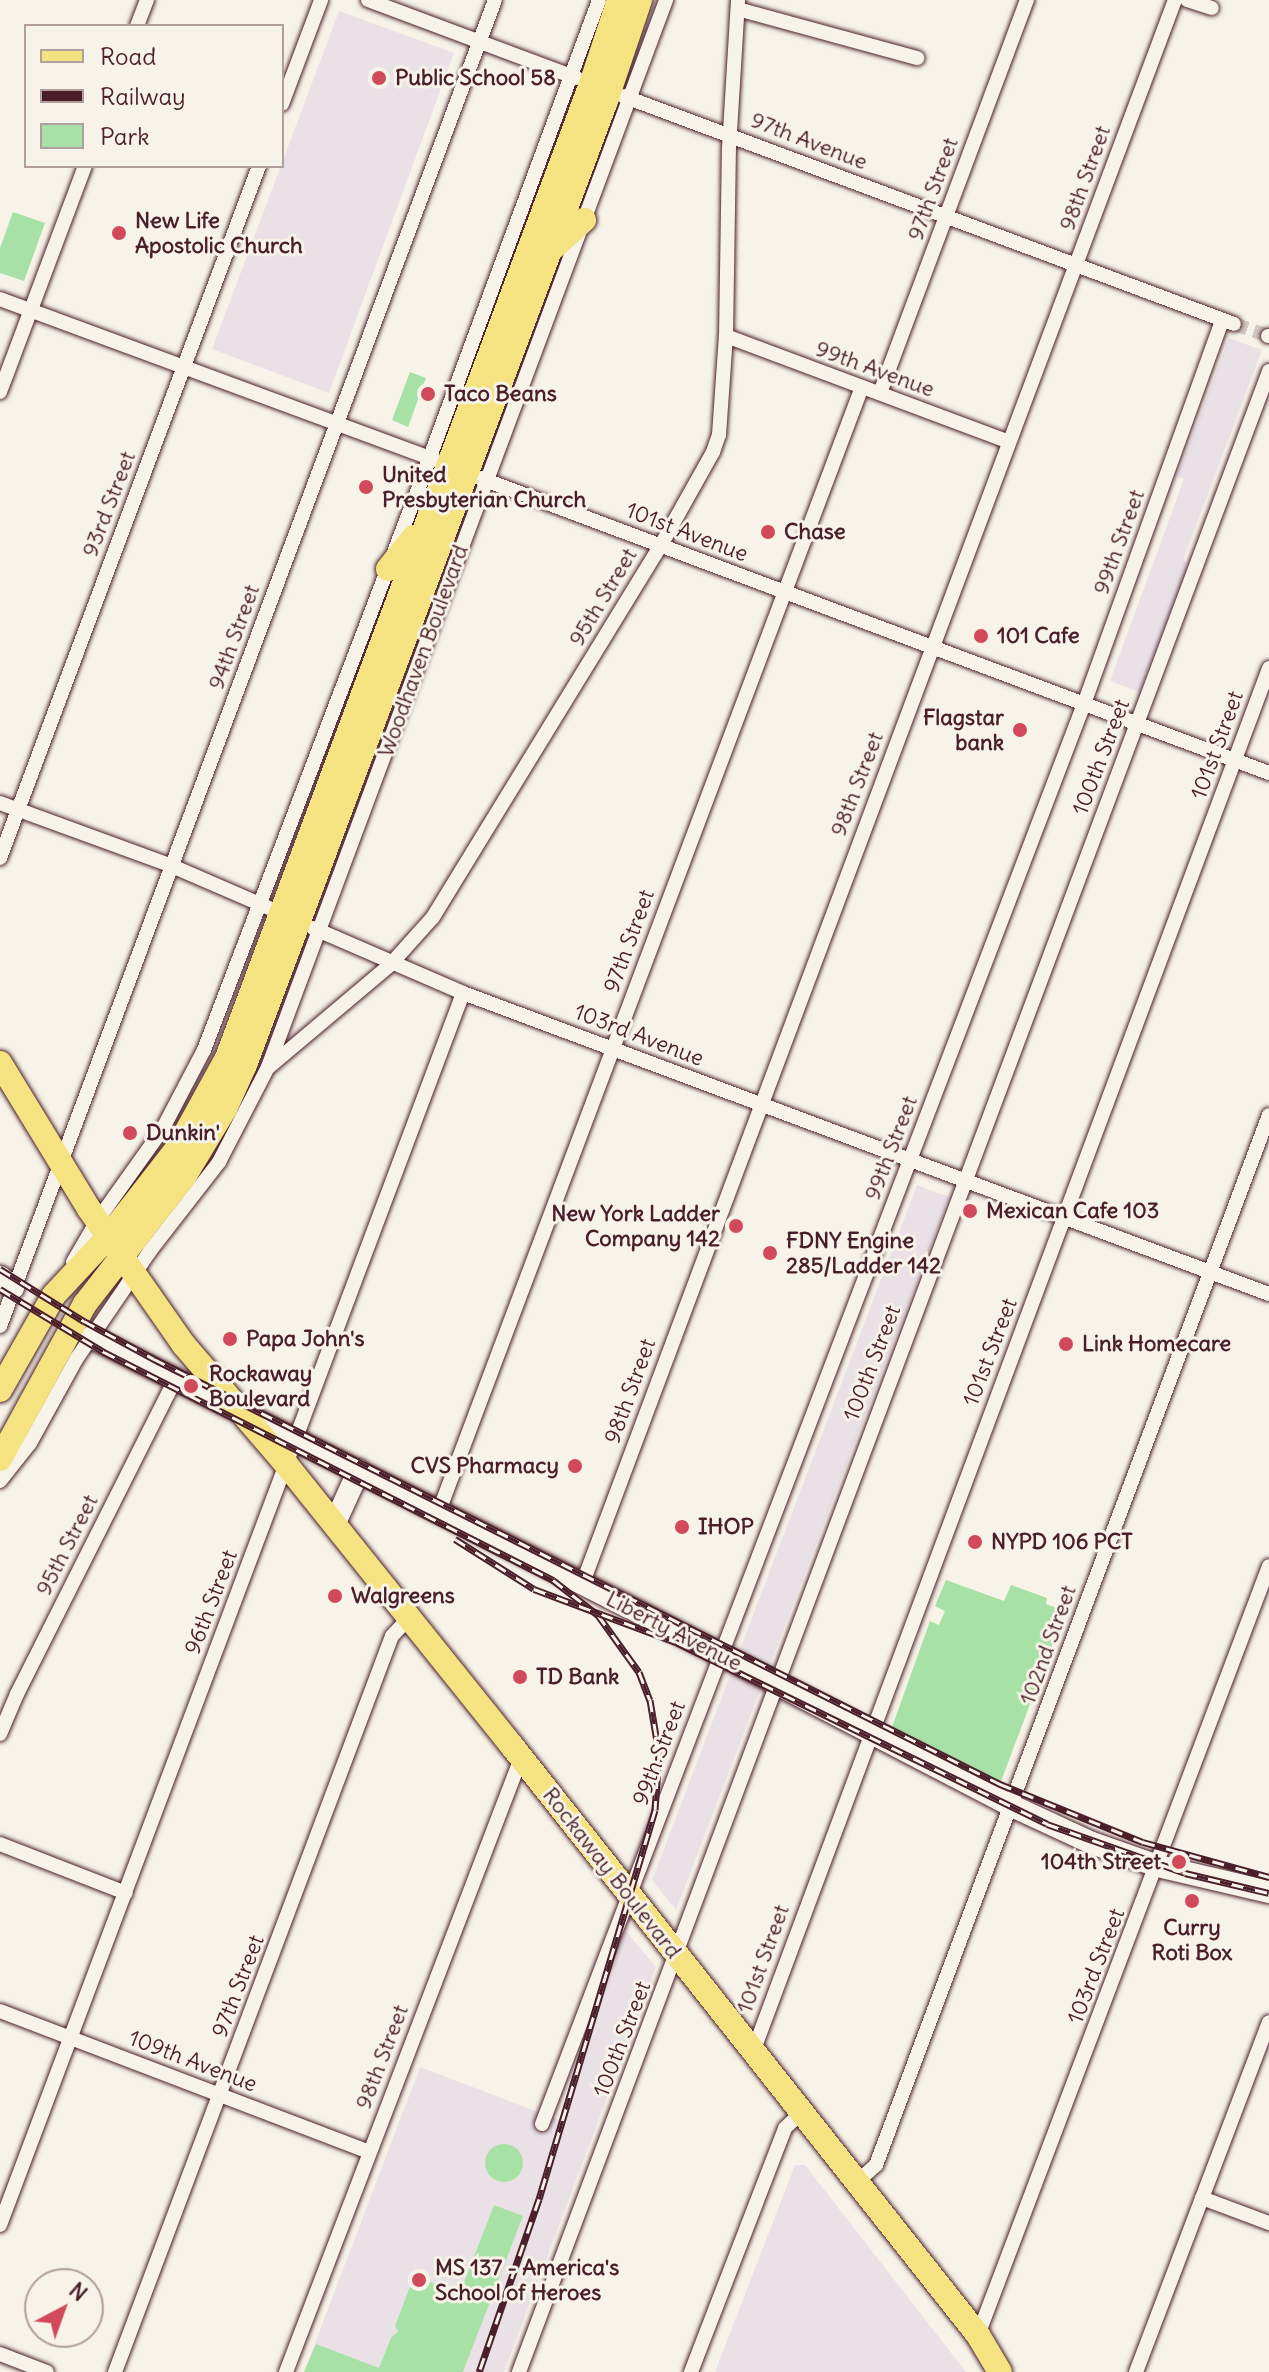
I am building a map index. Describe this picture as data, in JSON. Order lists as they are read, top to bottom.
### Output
{
  "streets": {
    "main road": ["Woodhaven Boulevard", "Rockaway Boulevard"],
    "street": [
      "97th Avenue",
      "98th Street",
      "97th Street",
      "99th Avenue",
      "93rd Street",
      "101st Avenue",
      "99th Street",
      "95th Street",
      "94th Street",
      "101st Street",
      "100th Street",
      "103rd Avenue",
      "96th Street",
      "Liberty Avenue",
      "102nd Street",
      "103rd Street",
      "109th Avenue"
    ]
  },
  "crossings": [
    ["97th Avenue", "98th Street"],
    ["97th Avenue", "97th Street"],
    ["97th Avenue", "99th Street"],
    ["97th Avenue", "95th Street"],
    ["97th Avenue", "94th Street"],
    ["97th Avenue", "Woodhaven Boulevard"],
    ["98th Street", "99th Avenue"],
    ["98th Street", "101st Avenue"],
    ["98th Street", "103rd Avenue"],
    ["98th Street", "Liberty Avenue"],
    ["98th Street", "Rockaway Boulevard"],
    ["98th Street", "109th Avenue"],
    ["97th Street", "99th Avenue"],
    ["97th Street", "101st Avenue"],
    ["97th Street", "103rd Avenue"],
    ["97th Street", "Liberty Avenue"],
    ["97th Street", "Rockaway Boulevard"],
    ["97th Street", "109th Avenue"],
    ["99th Avenue", "95th Street"],
    ["93rd Street", "101st Avenue"],
    ["93rd Street", "103rd Avenue"],
    ["101st Avenue", "99th Street"],
    ["101st Avenue", "95th Street"],
    ["101st Avenue", "94th Street"],
    ["101st Avenue", "Woodhaven Boulevard"],
    ["101st Avenue", "101st Street"],
    ["101st Avenue", "100th Street"],
    ["99th Street", "103rd Avenue"],
    ["99th Street", "Liberty Avenue"],
    ["99th Street", "Rockaway Boulevard"],
    ["95th Street", "Woodhaven Boulevard"],
    ["95th Street", "103rd Avenue"],
    ["95th Street", "Liberty Avenue"],
    ["94th Street", "103rd Avenue"],
    ["94th Street", "Rockaway Boulevard"],
    ["Woodhaven Boulevard", "103rd Avenue"],
    ["Woodhaven Boulevard", "Liberty Avenue"],
    ["Woodhaven Boulevard", "Rockaway Boulevard"],
    ["101st Street", "103rd Avenue"],
    ["101st Street", "Liberty Avenue"],
    ["101st Street", "Rockaway Boulevard"],
    ["100th Street", "103rd Avenue"],
    ["100th Street", "Liberty Avenue"],
    ["100th Street", "Rockaway Boulevard"],
    ["103rd Avenue", "96th Street"],
    ["103rd Avenue", "102nd Street"],
    ["96th Street", "Liberty Avenue"],
    ["96th Street", "Rockaway Boulevard"],
    ["96th Street", "109th Avenue"],
    ["Liberty Avenue", "102nd Street"],
    ["Liberty Avenue", "Rockaway Boulevard"],
    ["Liberty Avenue", "103rd Street"],
    ["102nd Street", "Rockaway Boulevard"],
    ["Rockaway Boulevard", "103rd Street"]
  ],
  "places": [
    "Public School 58",
    "New Life Apostolic Church",
    "Taco Beans",
    "United Presbyterian Church",
    "Chase",
    "101 Cafe",
    "Flagstar bank",
    "Dunkin'",
    "Mexican Cafe 103",
    "New York Ladder Company 142",
    "FDNY Engine 285/Ladder 142",
    "Papa John's",
    "Link Homecare",
    "Rockaway Boulevard",
    "CVS Pharmacy",
    "IHOP",
    "NYPD 106 PCT",
    "Walgreens",
    "TD Bank",
    "104th Street",
    "Curry Roti Box",
    "MS 137 - America's School of Heroes"
  ],
  "legend": ["Road", "Railway", "Park"],
  "north": "top right"
}
